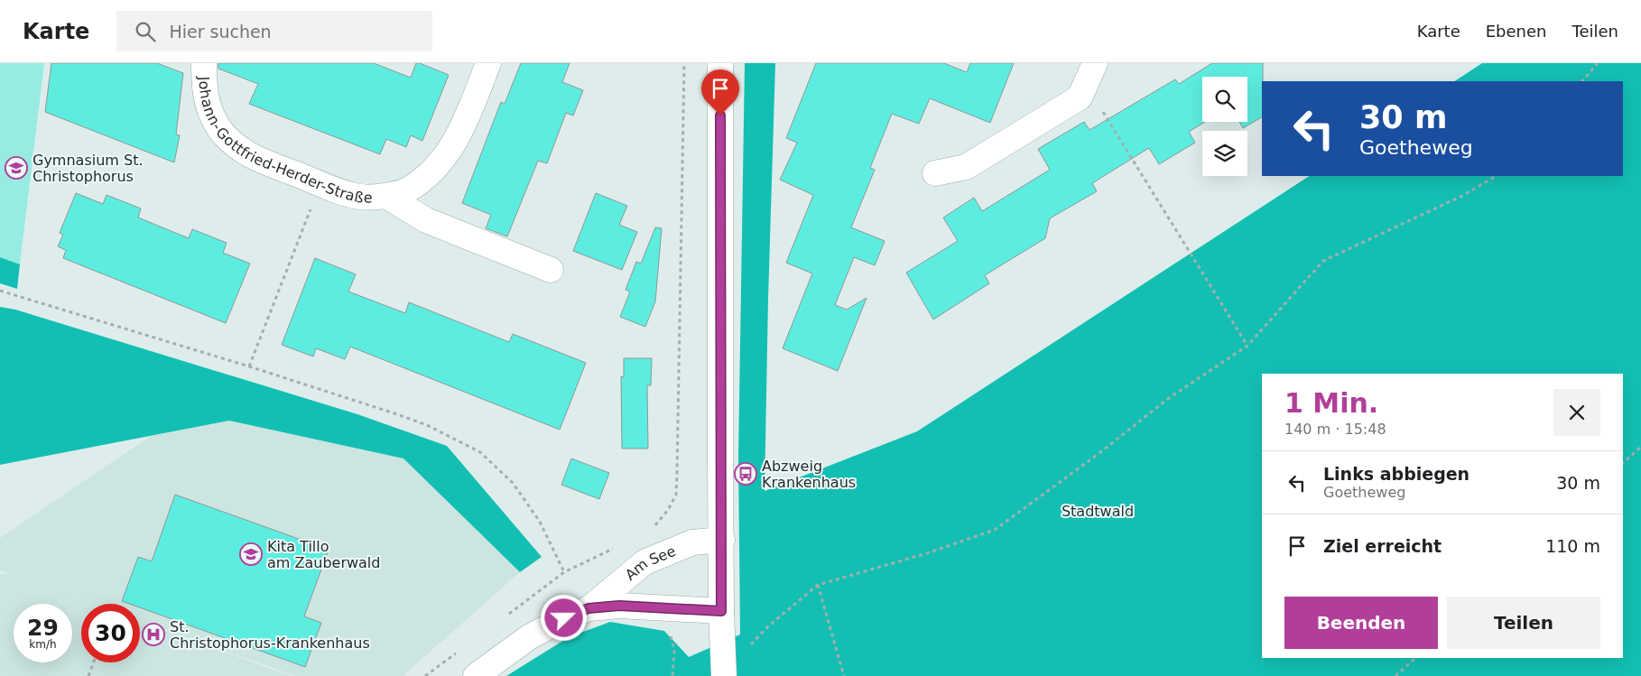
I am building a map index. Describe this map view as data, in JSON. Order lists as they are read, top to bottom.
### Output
{
  "streets": {
    "street": ["Johann-Gottfried-Herder-Straße", "Am See"]
  },
  "parks": ["Stadtwald"],
  "places": {
    "school or university": ["Gymnasium St. Christophorus", "Kita Tillo am Zauberwald"],
    "bus stop": ["Abzweig Krankenhaus"],
    "hospital": ["St. Christophorus-Krankenhaus"]
  },
  "page": {
    "header": "Karte",
    "search": "Hier suchen",
    "nav": ["Karte", "Ebenen", "Teilen"],
    "turn": ["30 m", "Goetheweg"],
    "heading": ["1 Min.", "140 m · 15:48"],
    "list": [
      {
        "name": "Links abbiegen",
        "note": "Goetheweg",
        "value": "30 m"
      },
      {
        "name": "Ziel erreicht",
        "value": "110 m"
      }
    ],
    "buttons": ["Beenden", "Teilen"],
    "speed": "29 km/h",
    "limit": "30"
  }
}
